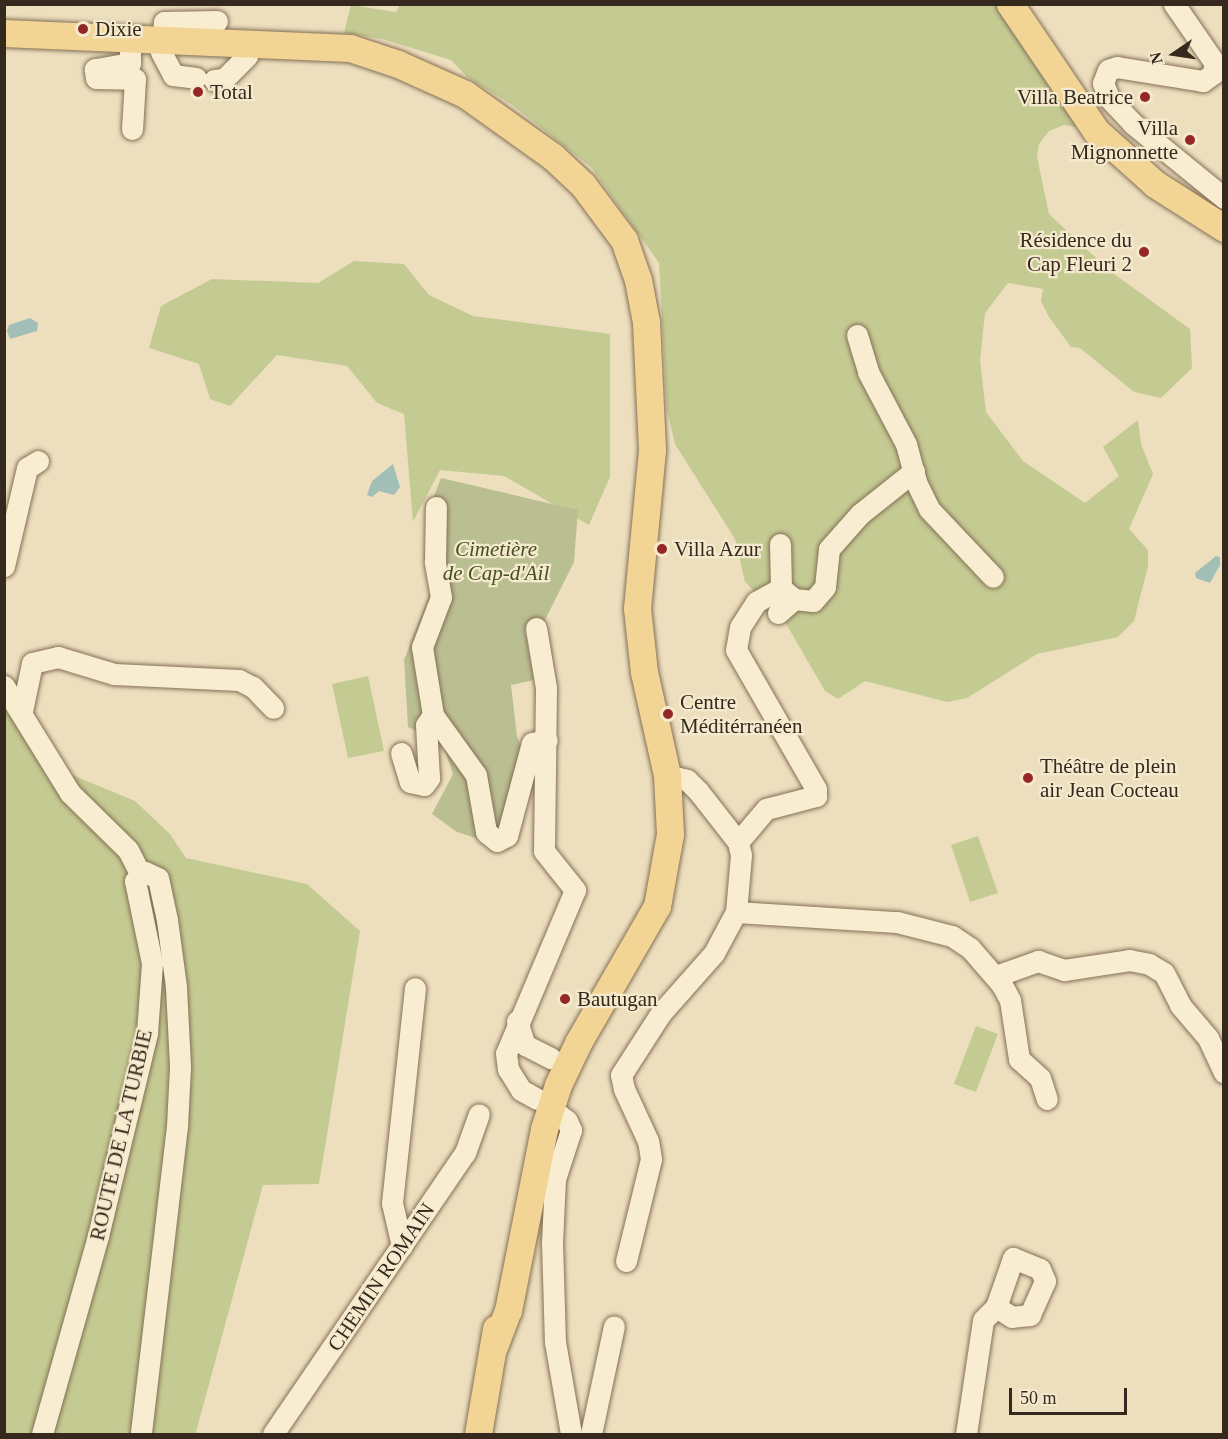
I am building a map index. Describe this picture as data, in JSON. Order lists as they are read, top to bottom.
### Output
{
  "streets": {
    "street": ["ROUTE DE LA TURBIE", "CHEMIN ROMAIN"]
  },
  "parks": ["Cimetière de Cap-d'Ail"],
  "places": [
    "Dixie",
    "Total",
    "Villa Beatrice",
    "Villa Mignonnette",
    "Résidence du Cap Fleuri 2",
    "Villa Azur",
    "Centre Méditérranéen",
    "Théâtre de plein air Jean Cocteau",
    "Bautugan"
  ],
  "scale_bar": "50 m",
  "north": "left"
}
